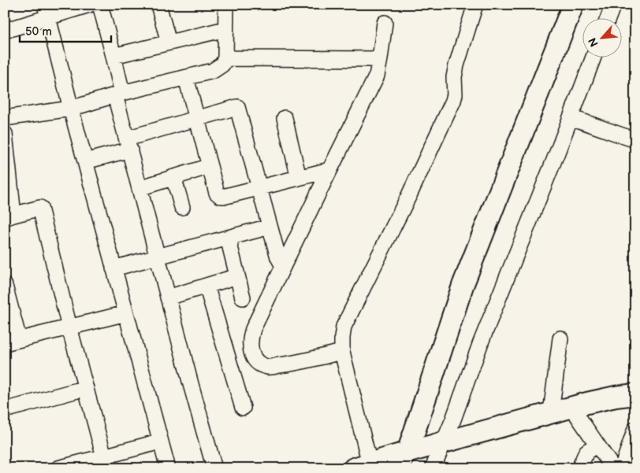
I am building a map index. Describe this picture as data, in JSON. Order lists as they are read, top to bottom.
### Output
{
  "scale_bar": "50 m",
  "north": "bottom left"
}
